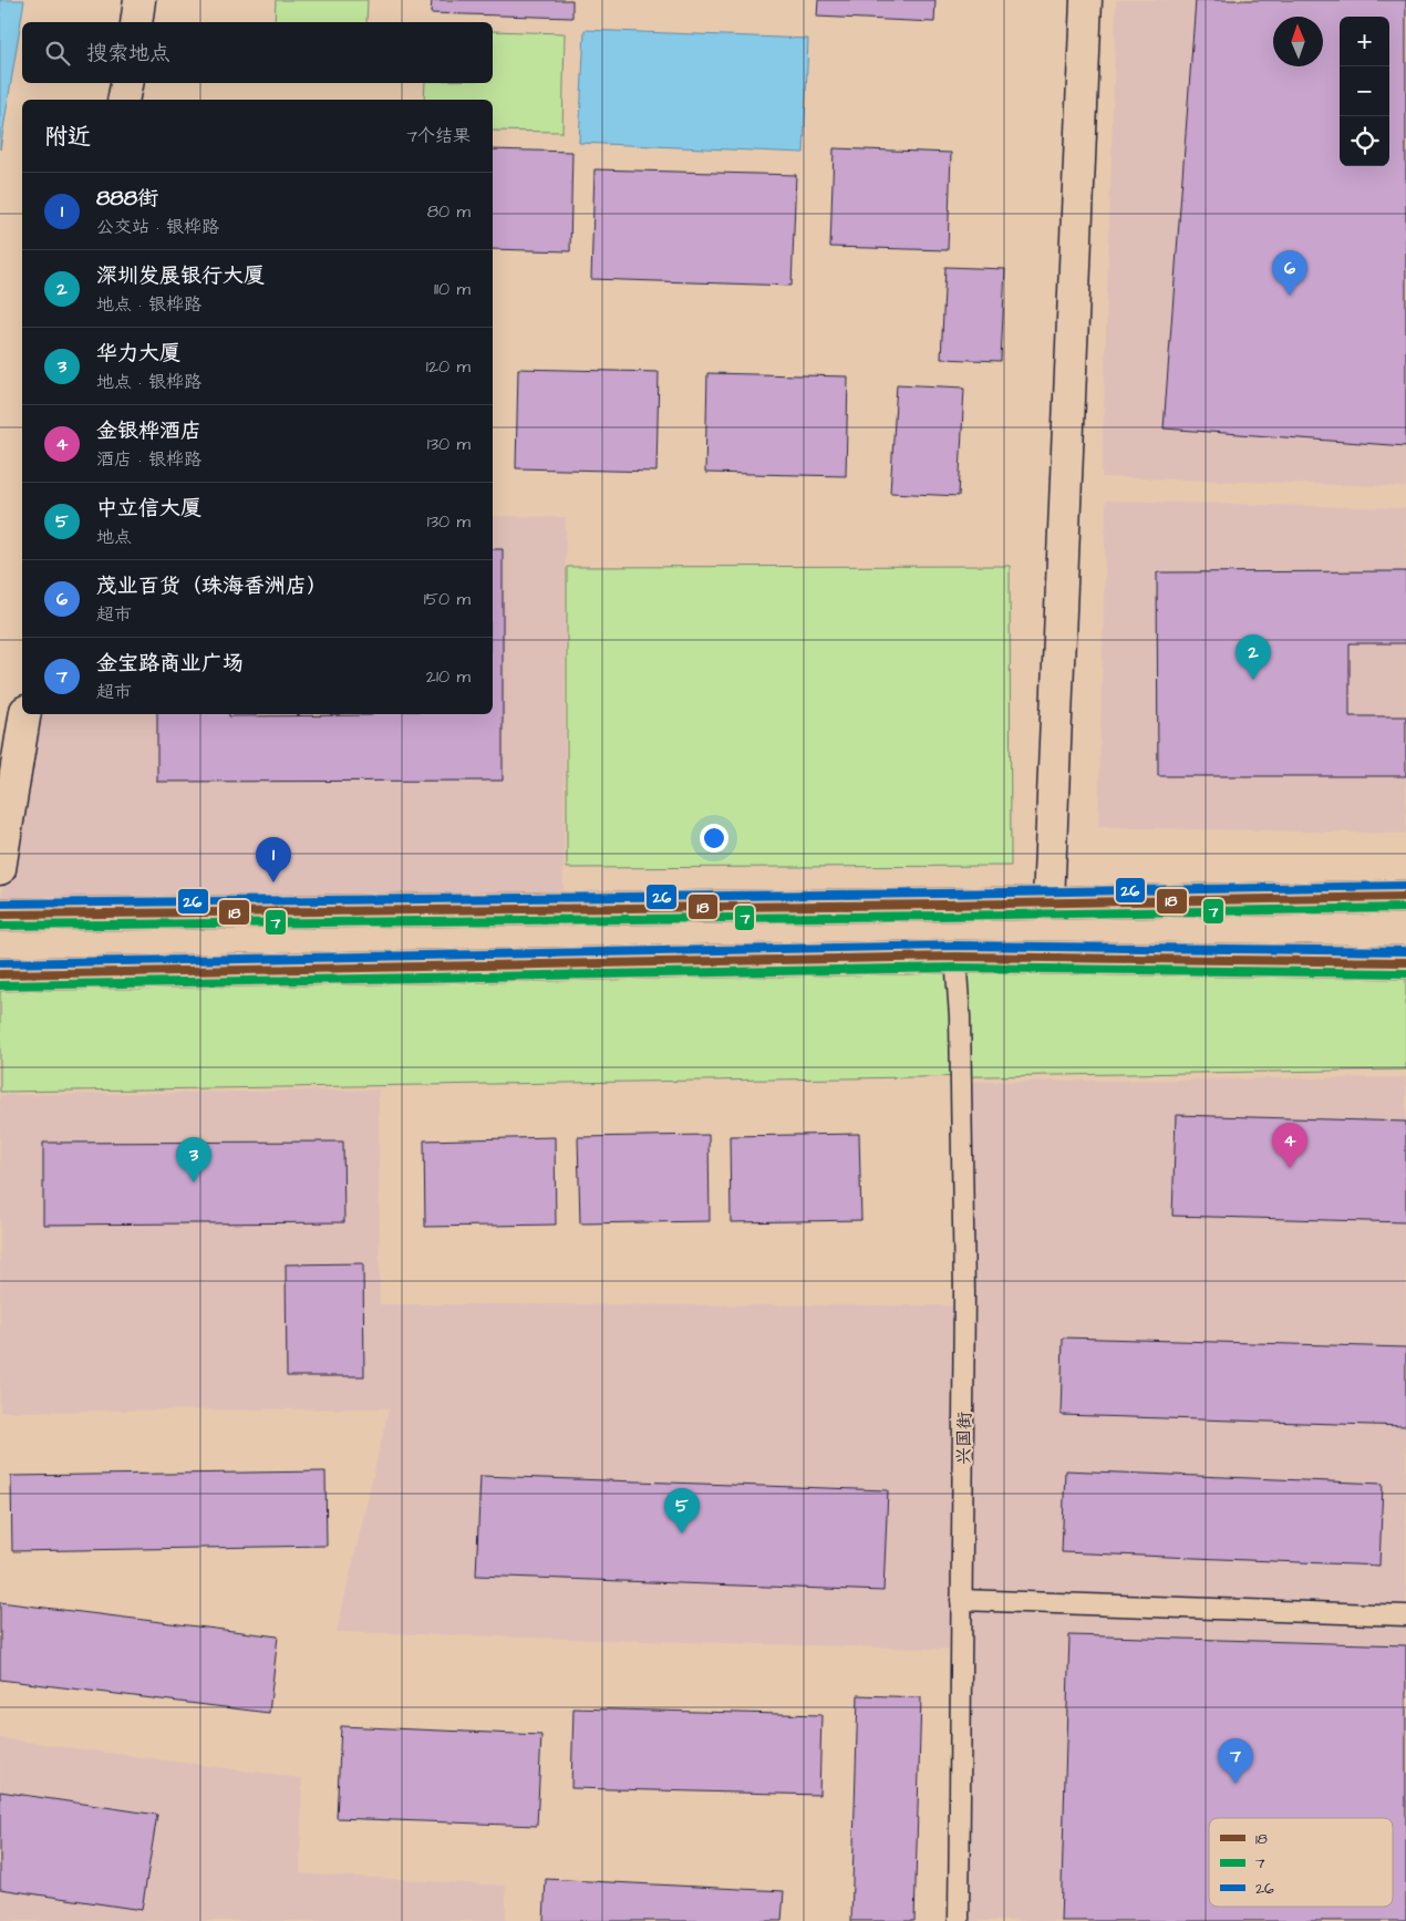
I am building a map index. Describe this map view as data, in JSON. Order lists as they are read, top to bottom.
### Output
{
  "streets": {
    "lane": ["兴国街"]
  },
  "lines": ["transit line 26", "transit line 18", "transit line 7"],
  "legend": ["18", "7", "26"],
  "north": "top",
  "page": {
    "map_buttons": ["+", "−"],
    "search": "搜索地点",
    "heading": ["附近", "7个结果"],
    "list": [
      {
        "mark": "1",
        "name": "888街",
        "note": "公交站 · 银桦路",
        "value": "80 m"
      },
      {
        "mark": "2",
        "name": "深圳发展银行大厦",
        "note": "地点 · 银桦路",
        "value": "110 m"
      },
      {
        "mark": "3",
        "name": "华力大厦",
        "note": "地点 · 银桦路",
        "value": "120 m"
      },
      {
        "mark": "4",
        "name": "金银桦酒店",
        "note": "酒店 · 银桦路",
        "value": "130 m"
      },
      {
        "mark": "5",
        "name": "中立信大厦",
        "note": "地点",
        "value": "130 m"
      },
      {
        "mark": "6",
        "name": "茂业百货（珠海香洲店）",
        "note": "超市",
        "value": "150 m"
      },
      {
        "mark": "7",
        "name": "金宝路商业广场",
        "note": "超市",
        "value": "210 m"
      }
    ],
    "pins": [
      "6",
      "2",
      "1",
      "4",
      "3",
      "5",
      "7"
    ]
  }
}
